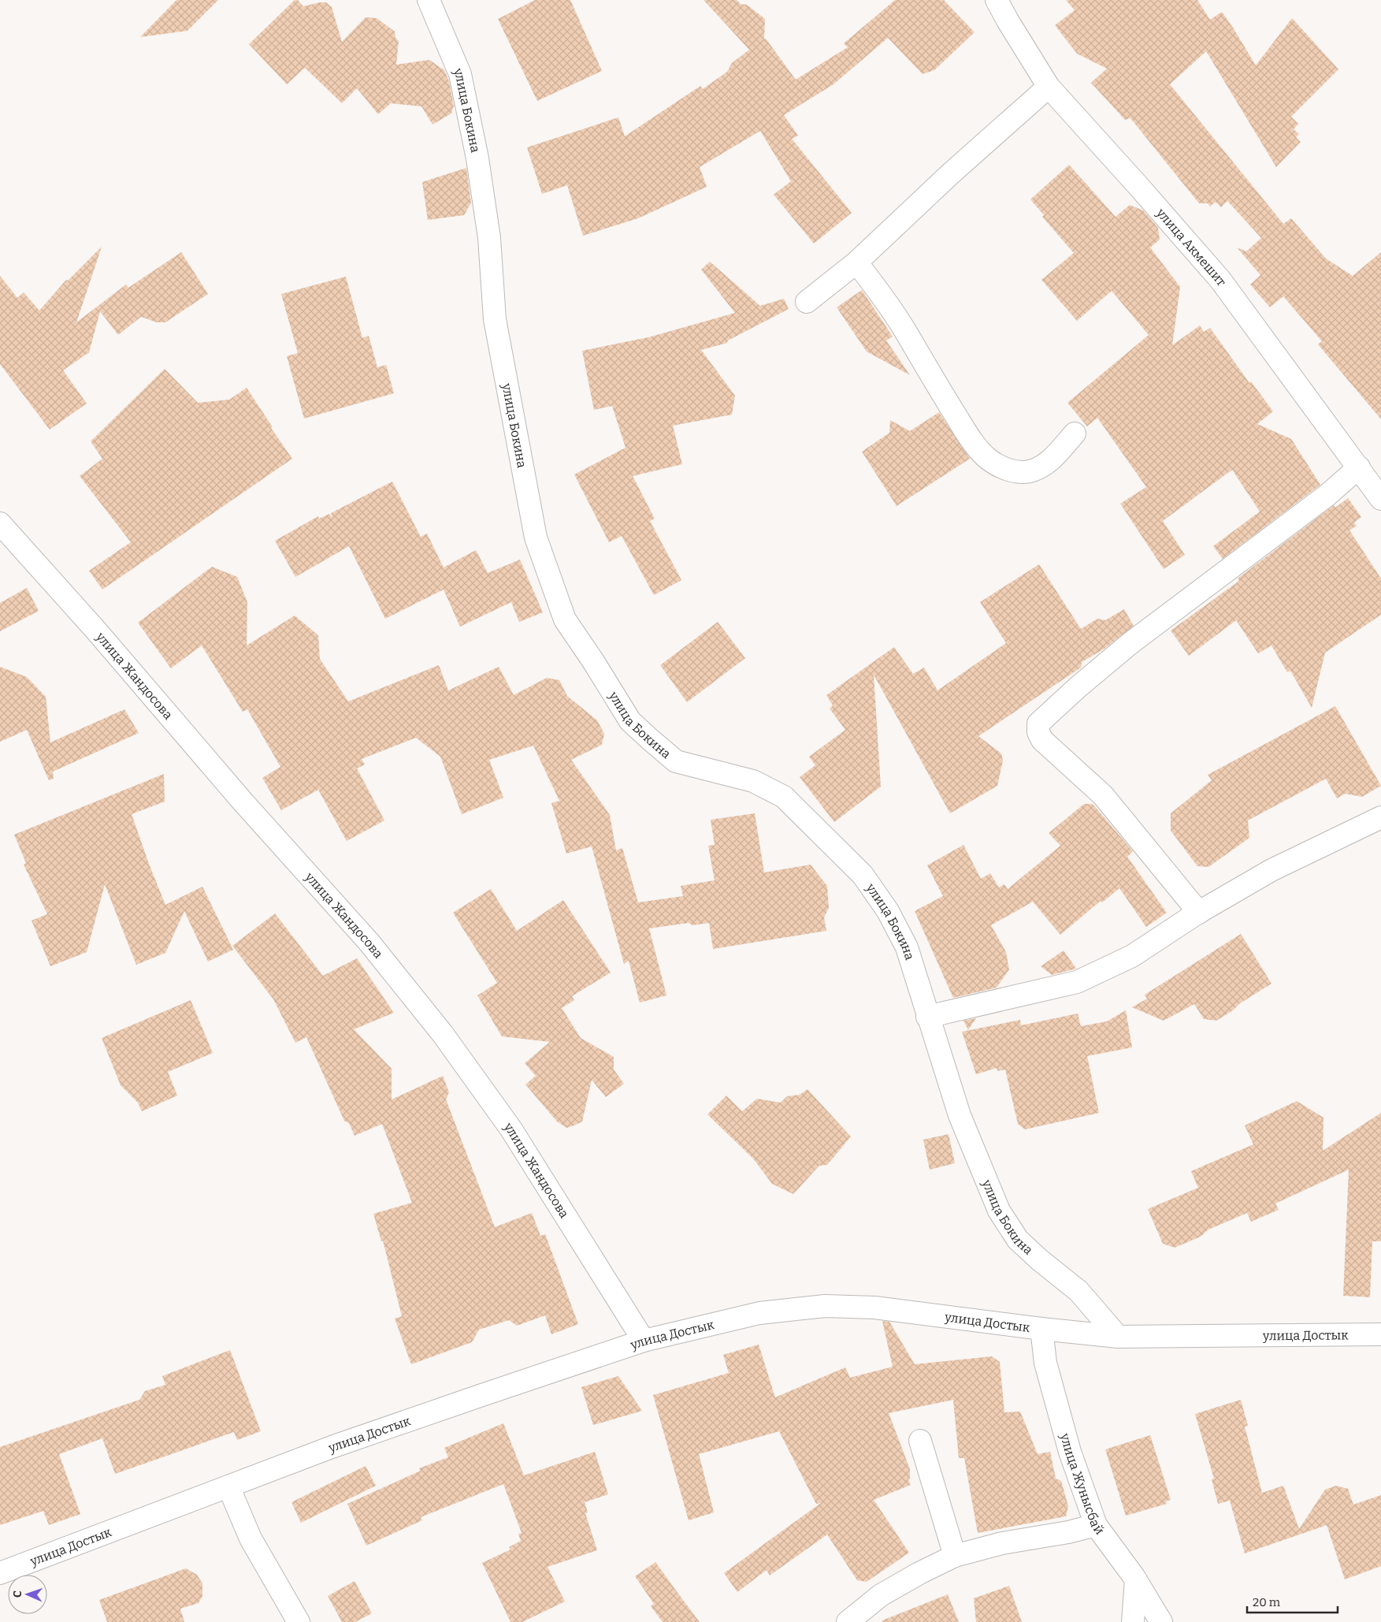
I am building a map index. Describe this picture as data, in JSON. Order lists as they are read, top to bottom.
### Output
{
  "streets": {
    "street": [
      "улица Бокина",
      "улица Акмешит",
      "улица Жандосова",
      "улица Достык",
      "улица Жунысбай"
    ]
  },
  "crossings": [
    ["улица Бокина", "улица Достык"],
    ["улица Жандосова", "улица Достык"],
    ["улица Достык", "улица Жунысбай"]
  ],
  "scale_bar": "20 m",
  "north": "left"
}
